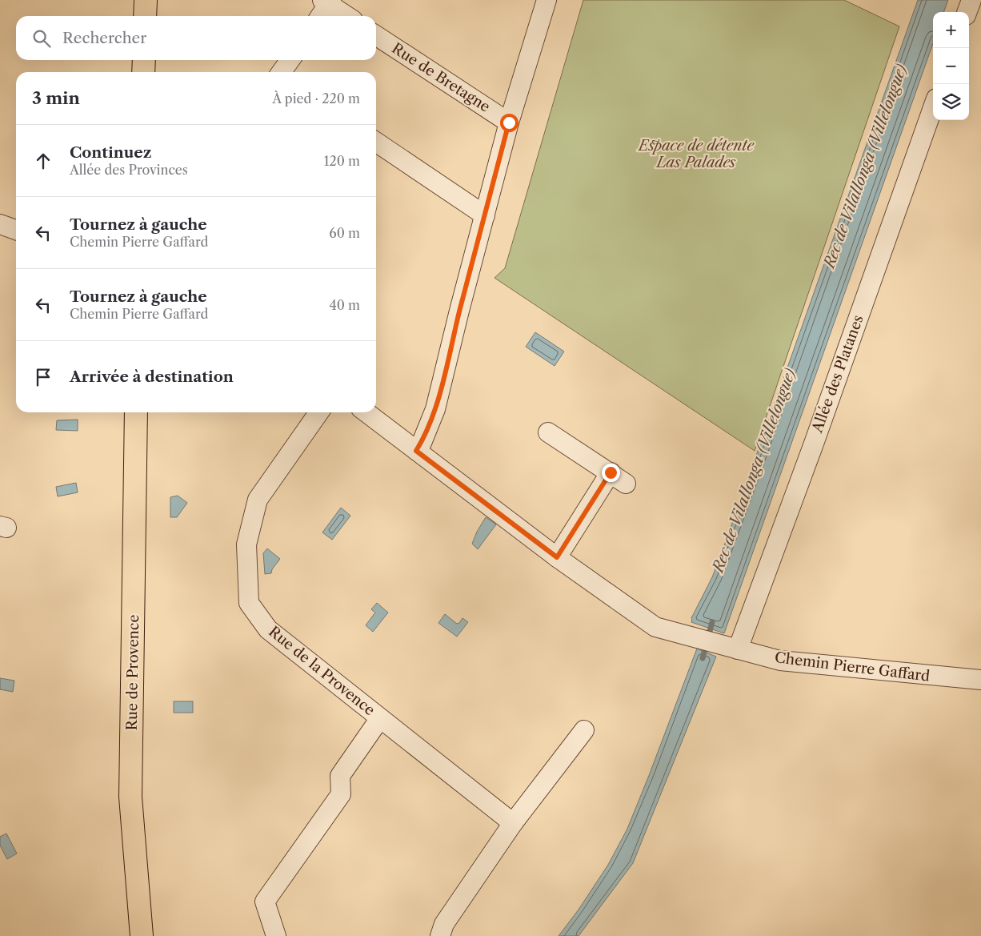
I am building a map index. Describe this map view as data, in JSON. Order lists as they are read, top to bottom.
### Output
{
  "streets": {
    "main road": ["Rue de Provence"],
    "street": [
      "Rue de Bretagne",
      "Allée des Platanes",
      "Chemin Pierre Gaffard",
      "Rue de la Provence"
    ]
  },
  "crossings": [
    ["Allée des Platanes", "Chemin Pierre Gaffard"]
  ],
  "water": ["Rec de Vilallonga (Villelongue)"],
  "parks": ["Espace de détente Las Palades"],
  "page": {
    "map_buttons": ["+", "−"],
    "search": "Rechercher",
    "heading": ["3 min", "À pied · 220 m"],
    "list": [
      ["Continuez", "Allée des Provinces", "120 m"],
      ["Tournez à gauche", "Chemin Pierre Gaffard", "60 m"],
      ["Tournez à gauche", "Chemin Pierre Gaffard", "40 m"],
      "Arrivée à destination"
    ]
  }
}
